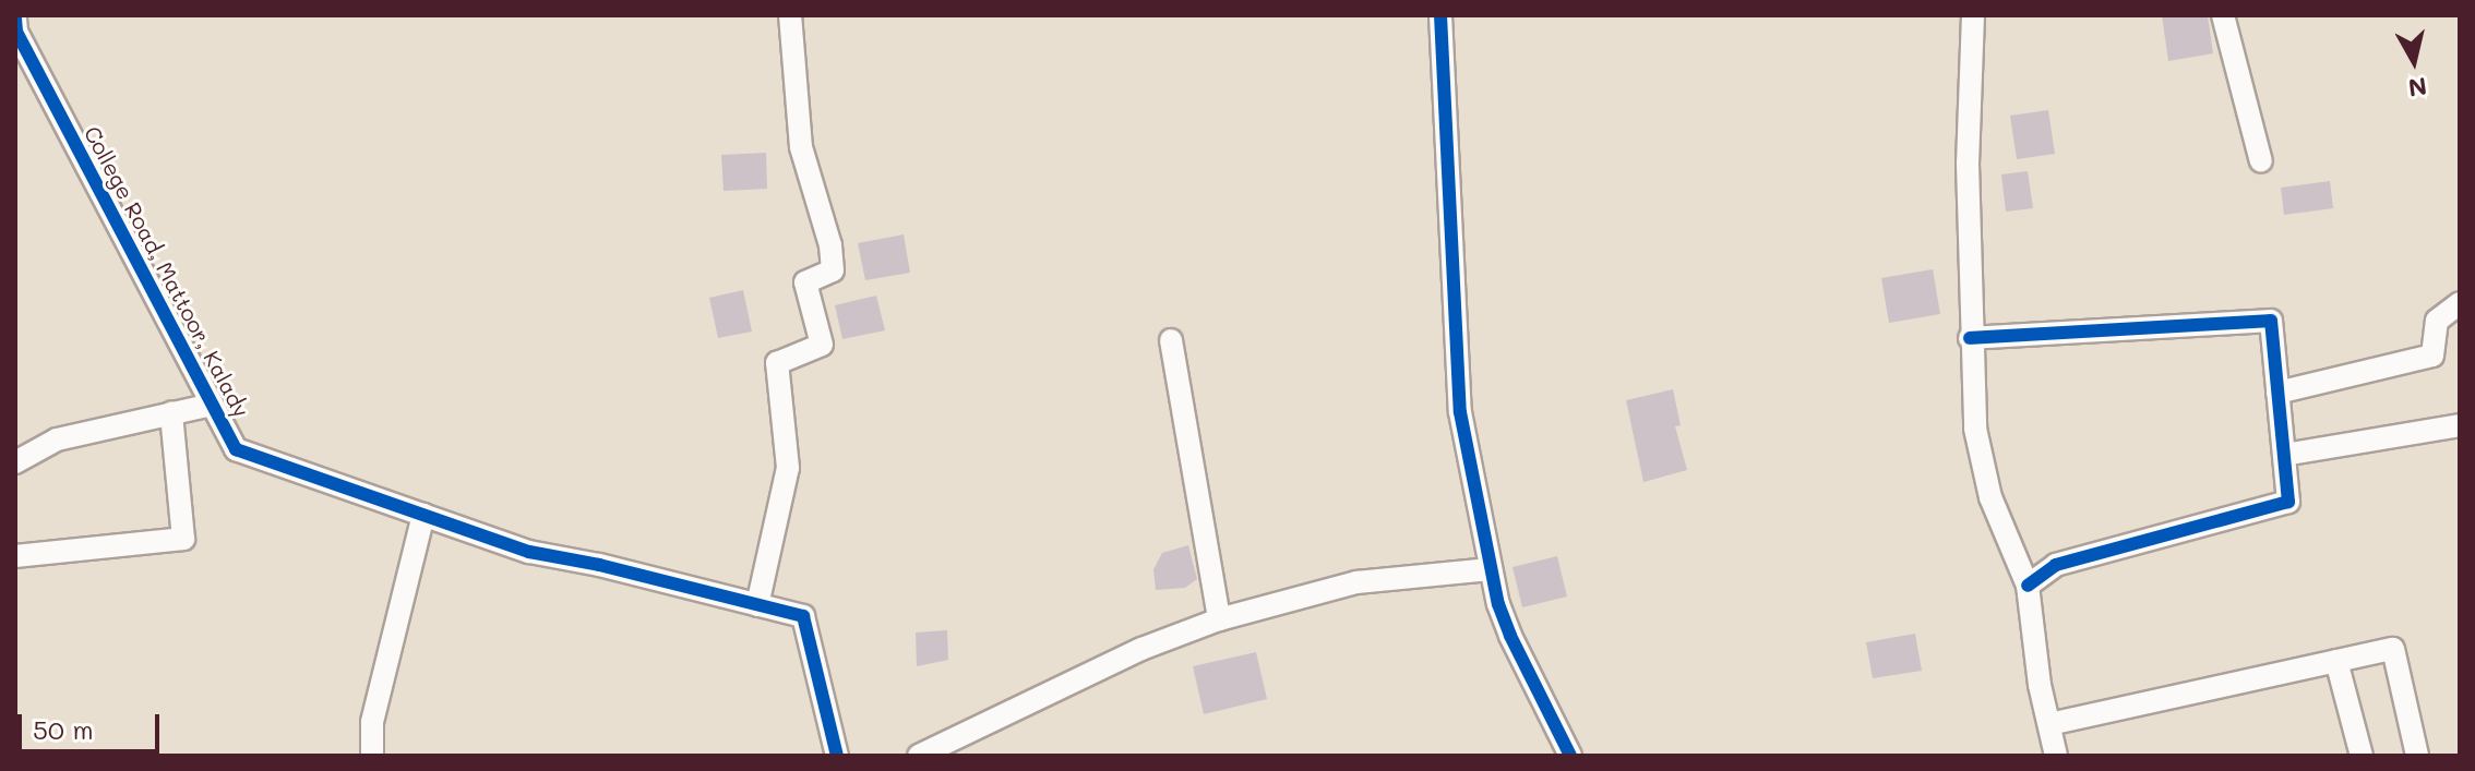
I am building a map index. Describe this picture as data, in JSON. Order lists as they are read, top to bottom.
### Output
{
  "streets": {
    "street": ["College Road, Mattoor, Kalady"]
  },
  "scale_bar": "50 m",
  "north": "bottom"
}
